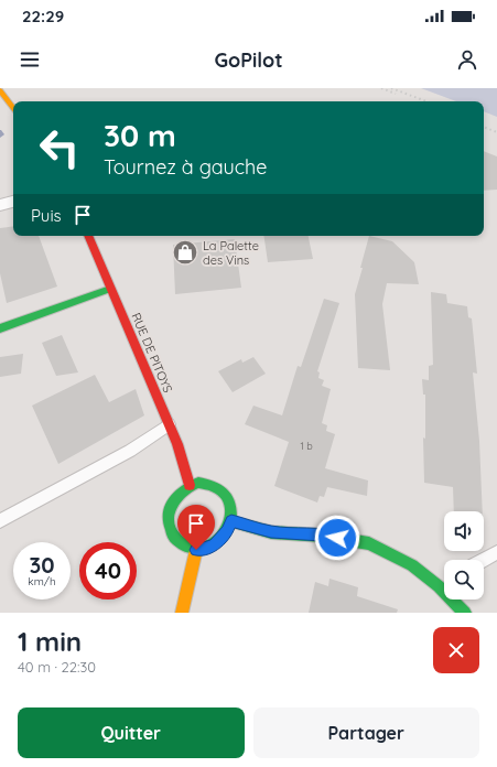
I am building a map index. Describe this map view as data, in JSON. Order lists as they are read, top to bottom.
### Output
{
  "streets": {
    "street": ["RUE DE PITOYS"]
  },
  "places": {
    "shop": ["La Palette des Vins"]
  },
  "house_numbers": ["1 b"],
  "page": {
    "status": "22:29",
    "header": "GoPilot",
    "turn": ["30 m", "Tournez à gauche"],
    "then": "Puis",
    "speed": "30 km/h",
    "limit": "40",
    "heading": ["1 min", "40 m · 22:30"],
    "buttons": ["Quitter", "Partager"]
  }
}
